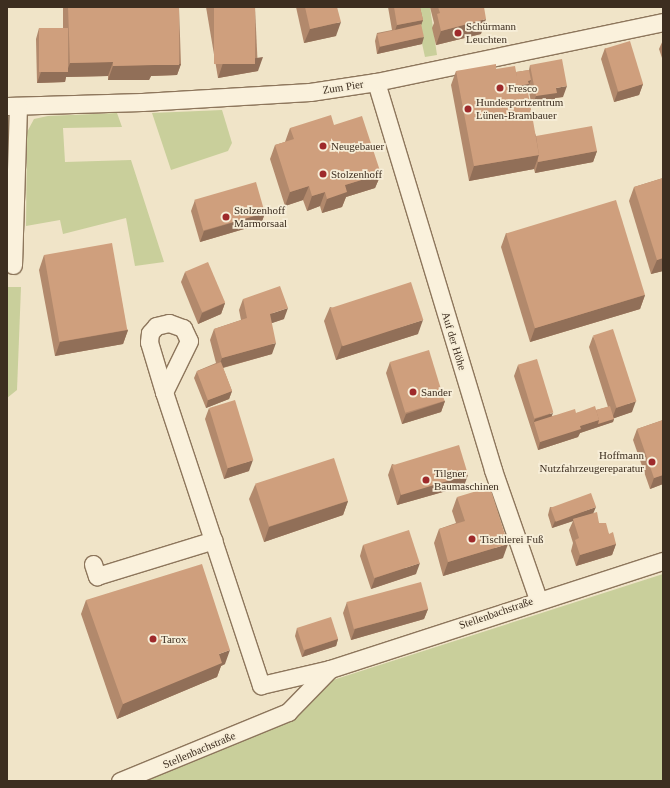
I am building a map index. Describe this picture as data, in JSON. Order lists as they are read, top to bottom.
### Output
{
  "streets": {
    "street": ["Zum Pier", "Auf der Höhe", "Stellenbachstraße"]
  },
  "crossings": [
    ["Zum Pier", "Auf der Höhe"],
    ["Auf der Höhe", "Stellenbachstraße"]
  ],
  "places": [
    "Schürmann Leuchten",
    "Fresco",
    "Hundesportzentrum Lünen-Brambauer",
    "Neugebauer",
    "Stolzenhoff",
    "Stolzenhoff Marmorsaal",
    "Sander",
    "Hoffmann Nutzfahrzeugereparatur",
    "Tilgner Baumaschinen",
    "Tischlerei Fuß",
    "Tarox"
  ]
}
